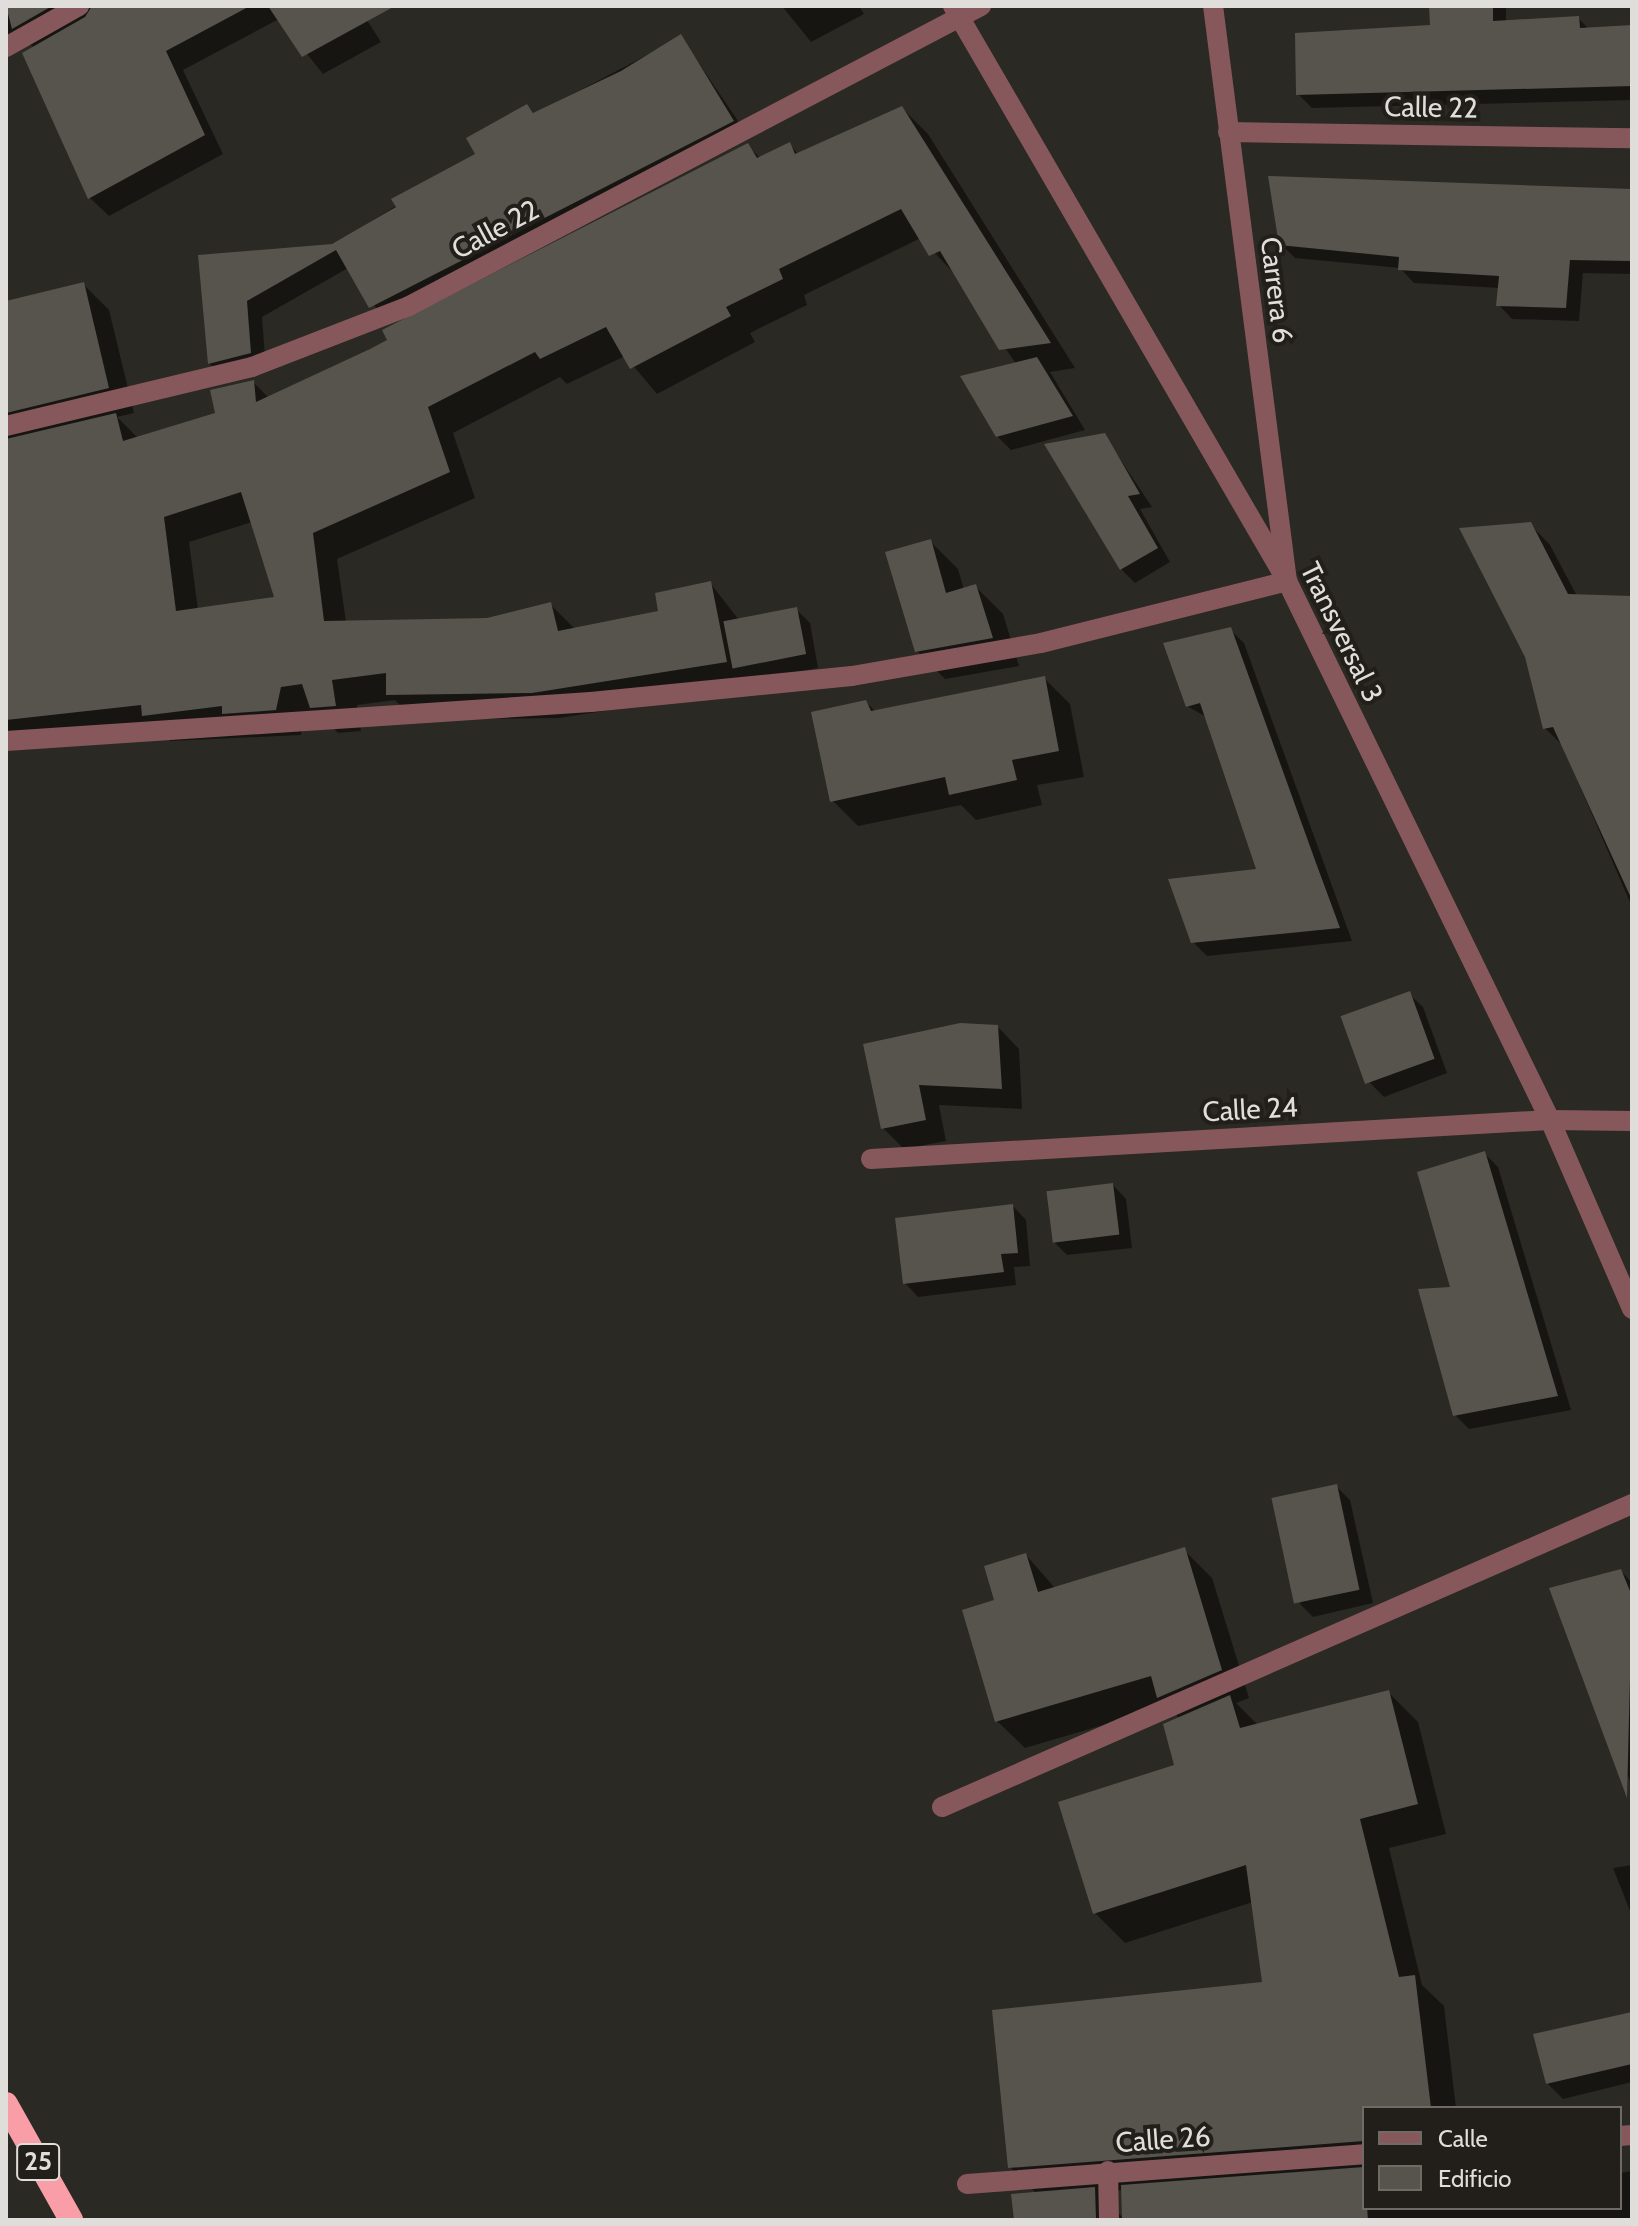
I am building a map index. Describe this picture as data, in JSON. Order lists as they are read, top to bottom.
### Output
{
  "streets": {
    "highway": ["25"],
    "street": [
      "Calle 22",
      "Carrera 6",
      "Transversal 3",
      "Calle 24",
      "Calle 26"
    ]
  },
  "crossings": [
    ["Calle 22", "Carrera 6"],
    ["Calle 22", "Transversal 3"],
    ["Carrera 6", "Transversal 3"],
    ["Transversal 3", "Calle 24"]
  ],
  "legend": ["Calle", "Edificio"]
}
